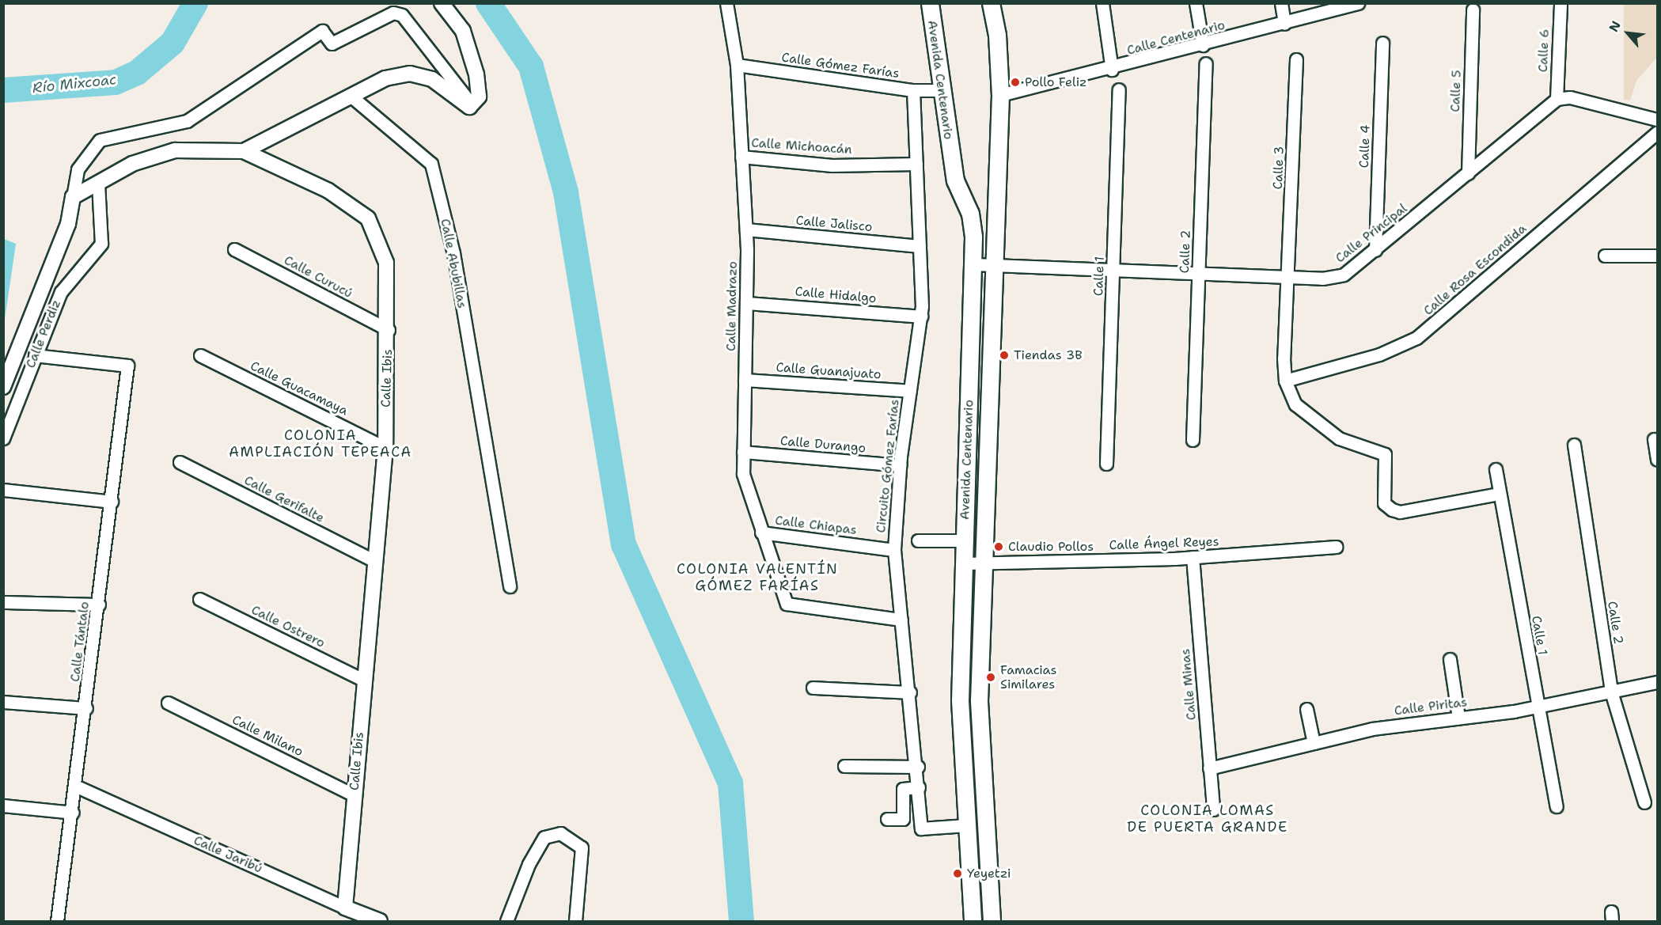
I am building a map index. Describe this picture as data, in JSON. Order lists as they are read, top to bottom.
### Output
{
  "streets": {
    "main road": ["Avenida Centenario"],
    "street": [
      "Calle Centenario",
      "Calle 6",
      "Calle Gómez Farías",
      "Calle 5",
      "Calle Michoacán",
      "Calle 4",
      "Calle 3",
      "Calle Jalisco",
      "Calle Principal",
      "Calle 2",
      "Calle Abubillas",
      "Calle Rosa Escondida",
      "Calle 1",
      "Calle Curucú",
      "Calle Hidalgo",
      "Calle Madrazo",
      "Calle Perdiz",
      "Calle Guanajuato",
      "Calle Ibis",
      "Calle Guacamaya",
      "Calle Durango",
      "Circuito Gómez Farías",
      "Calle Gerifalte",
      "Calle Chiapas",
      "Calle Ángel Reyes",
      "Calle Ostrero",
      "Calle Tántalo",
      "Calle Minas",
      "Calle Piritas",
      "Calle Milano",
      "Calle Jaribú"
    ]
  },
  "crossings": [
    ["Calle Centenario", "Avenida Centenario"],
    ["Calle 6", "Calle Principal"],
    ["Calle Gómez Farías", "Avenida Centenario"],
    ["Calle Gómez Farías", "Calle Madrazo"],
    ["Calle Gómez Farías", "Circuito Gómez Farías"],
    ["Avenida Centenario", "Calle Principal"],
    ["Avenida Centenario", "Circuito Gómez Farías"],
    ["Avenida Centenario", "Calle Ángel Reyes"],
    ["Calle 5", "Calle Principal"],
    ["Calle Michoacán", "Calle Madrazo"],
    ["Calle Michoacán", "Circuito Gómez Farías"],
    ["Calle 4", "Calle Principal"],
    ["Calle 3", "Calle Principal"],
    ["Calle Jalisco", "Calle Madrazo"],
    ["Calle Jalisco", "Circuito Gómez Farías"],
    ["Calle Principal", "Calle 2"],
    ["Calle Principal", "Calle 1"],
    ["Calle 2", "Calle Piritas"],
    ["Calle 1", "Calle Piritas"],
    ["Calle Curucú", "Calle Ibis"],
    ["Calle Hidalgo", "Calle Madrazo"],
    ["Calle Hidalgo", "Circuito Gómez Farías"],
    ["Calle Madrazo", "Calle Guanajuato"],
    ["Calle Madrazo", "Calle Durango"],
    ["Calle Madrazo", "Circuito Gómez Farías"],
    ["Calle Madrazo", "Calle Chiapas"],
    ["Calle Perdiz", "Calle Ibis"],
    ["Calle Perdiz", "Calle Tántalo"],
    ["Calle Guanajuato", "Circuito Gómez Farías"],
    ["Calle Ibis", "Calle Guacamaya"],
    ["Calle Ibis", "Calle Gerifalte"],
    ["Calle Ibis", "Calle Ostrero"],
    ["Calle Ibis", "Calle Milano"],
    ["Calle Ibis", "Calle Jaribú"],
    ["Calle Durango", "Circuito Gómez Farías"],
    ["Circuito Gómez Farías", "Calle Chiapas"],
    ["Calle Ángel Reyes", "Calle Minas"],
    ["Calle Tántalo", "Calle Jaribú"],
    ["Calle Minas", "Calle Piritas"]
  ],
  "districts": ["COLONIA AMPLIACIÓN TEPEACA", "COLONIA VALENTÍN GÓMEZ FARÍAS", "COLONIA LOMAS DE PUERTA GRANDE"],
  "water": ["Río Mixcoac"],
  "places": [
    "Pollo Feliz",
    "Tiendas 3B",
    "Claudio Pollos",
    "Famacias Similares",
    "Yeyetzi"
  ],
  "north": "top left"
}
